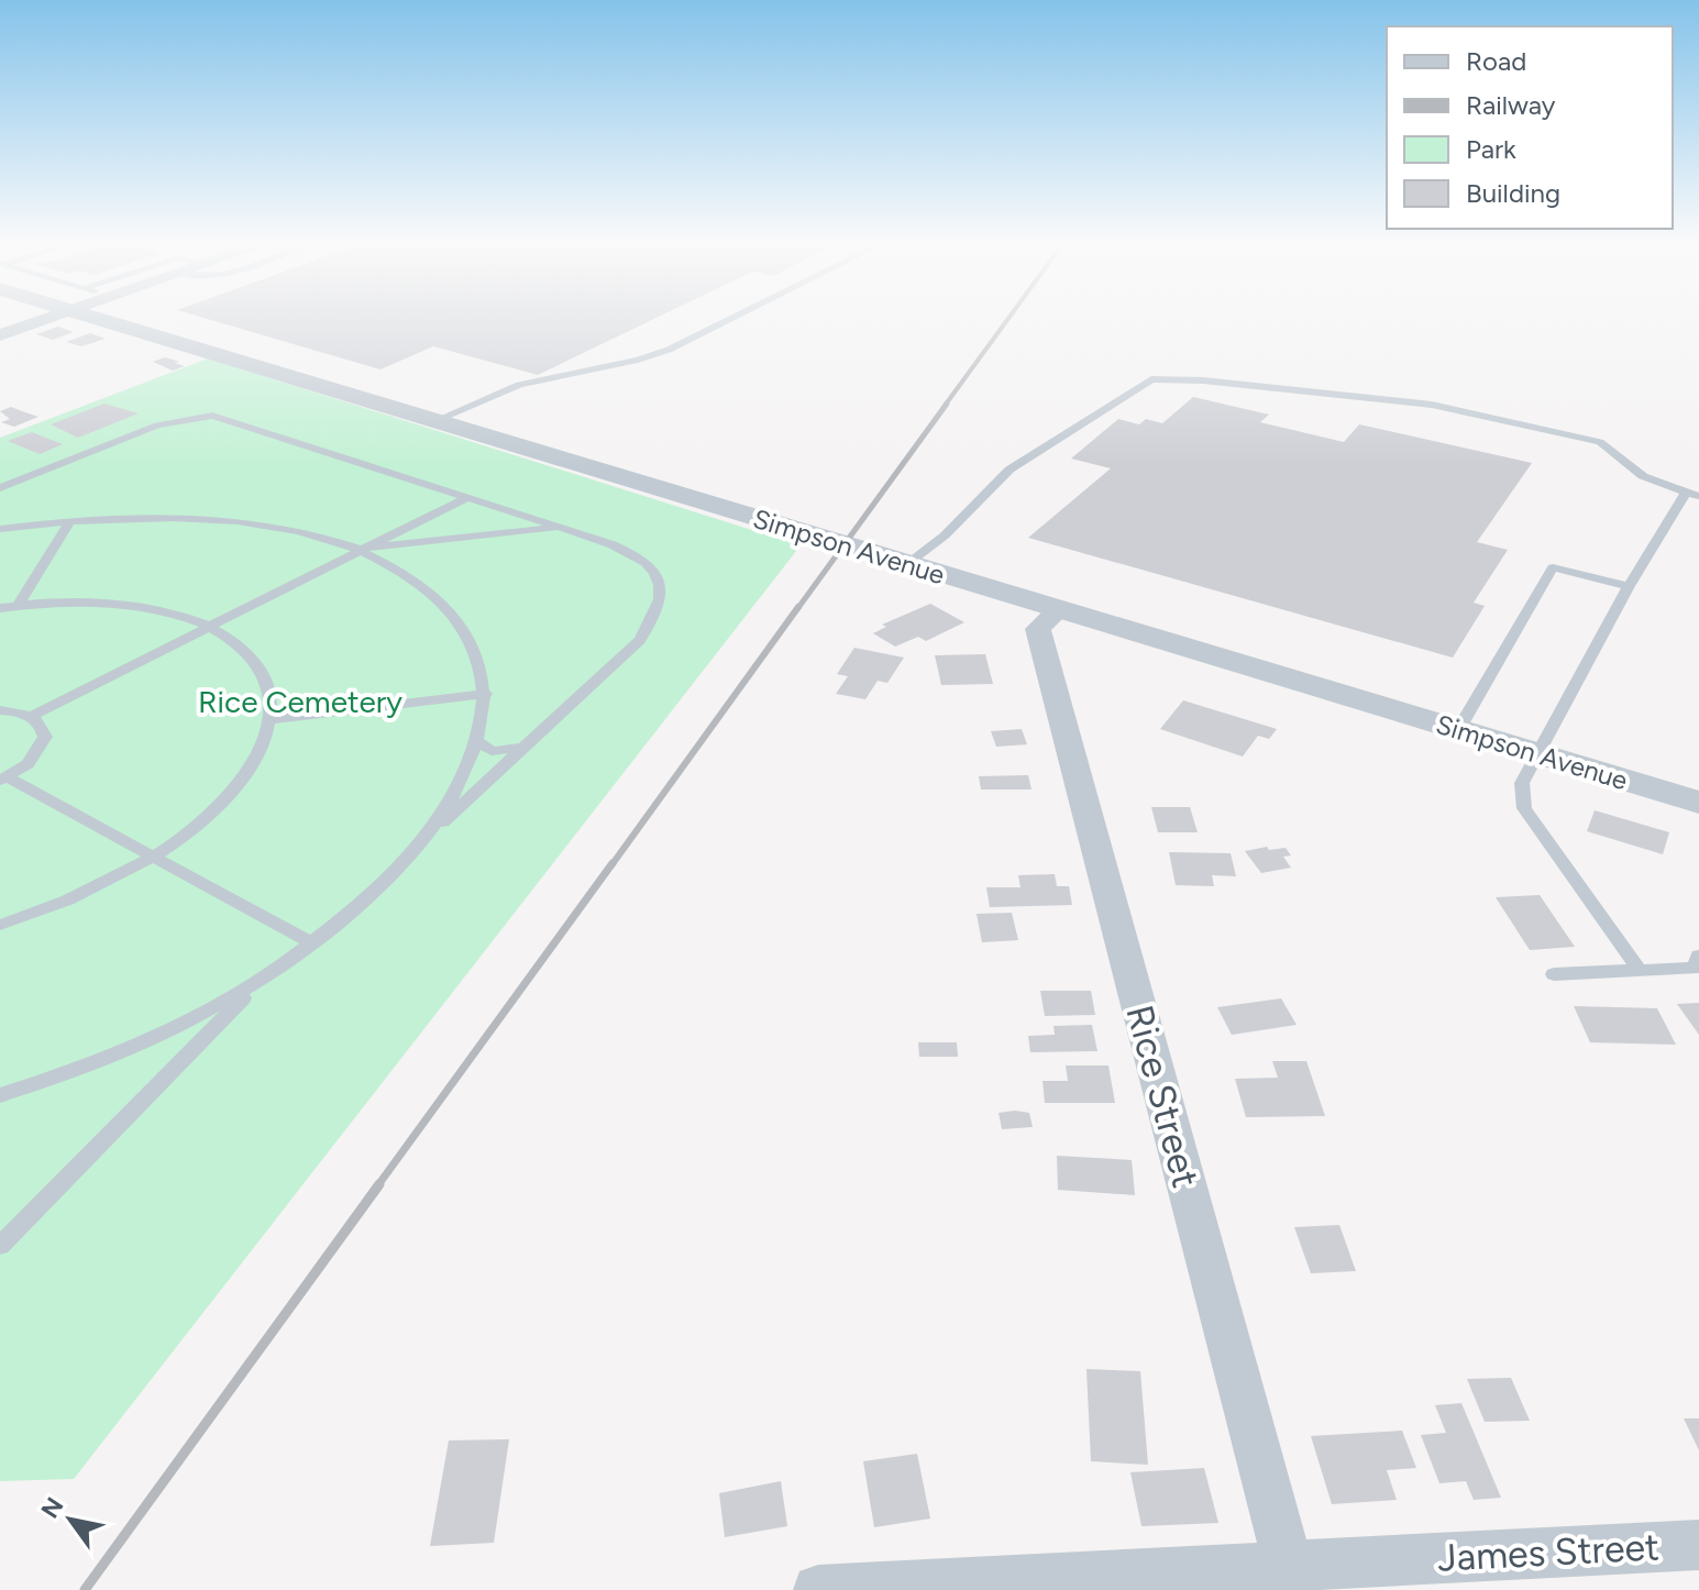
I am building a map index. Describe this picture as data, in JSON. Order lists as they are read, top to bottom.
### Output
{
  "streets": {
    "street": ["Simpson Avenue", "Rice Street", "James Street"]
  },
  "crossings": [
    ["Simpson Avenue", "Rice Street"],
    ["Rice Street", "James Street"]
  ],
  "parks": ["Rice Cemetery"],
  "legend": [
    "Road",
    "Railway",
    "Park",
    "Building"
  ],
  "north": "top left"
}
